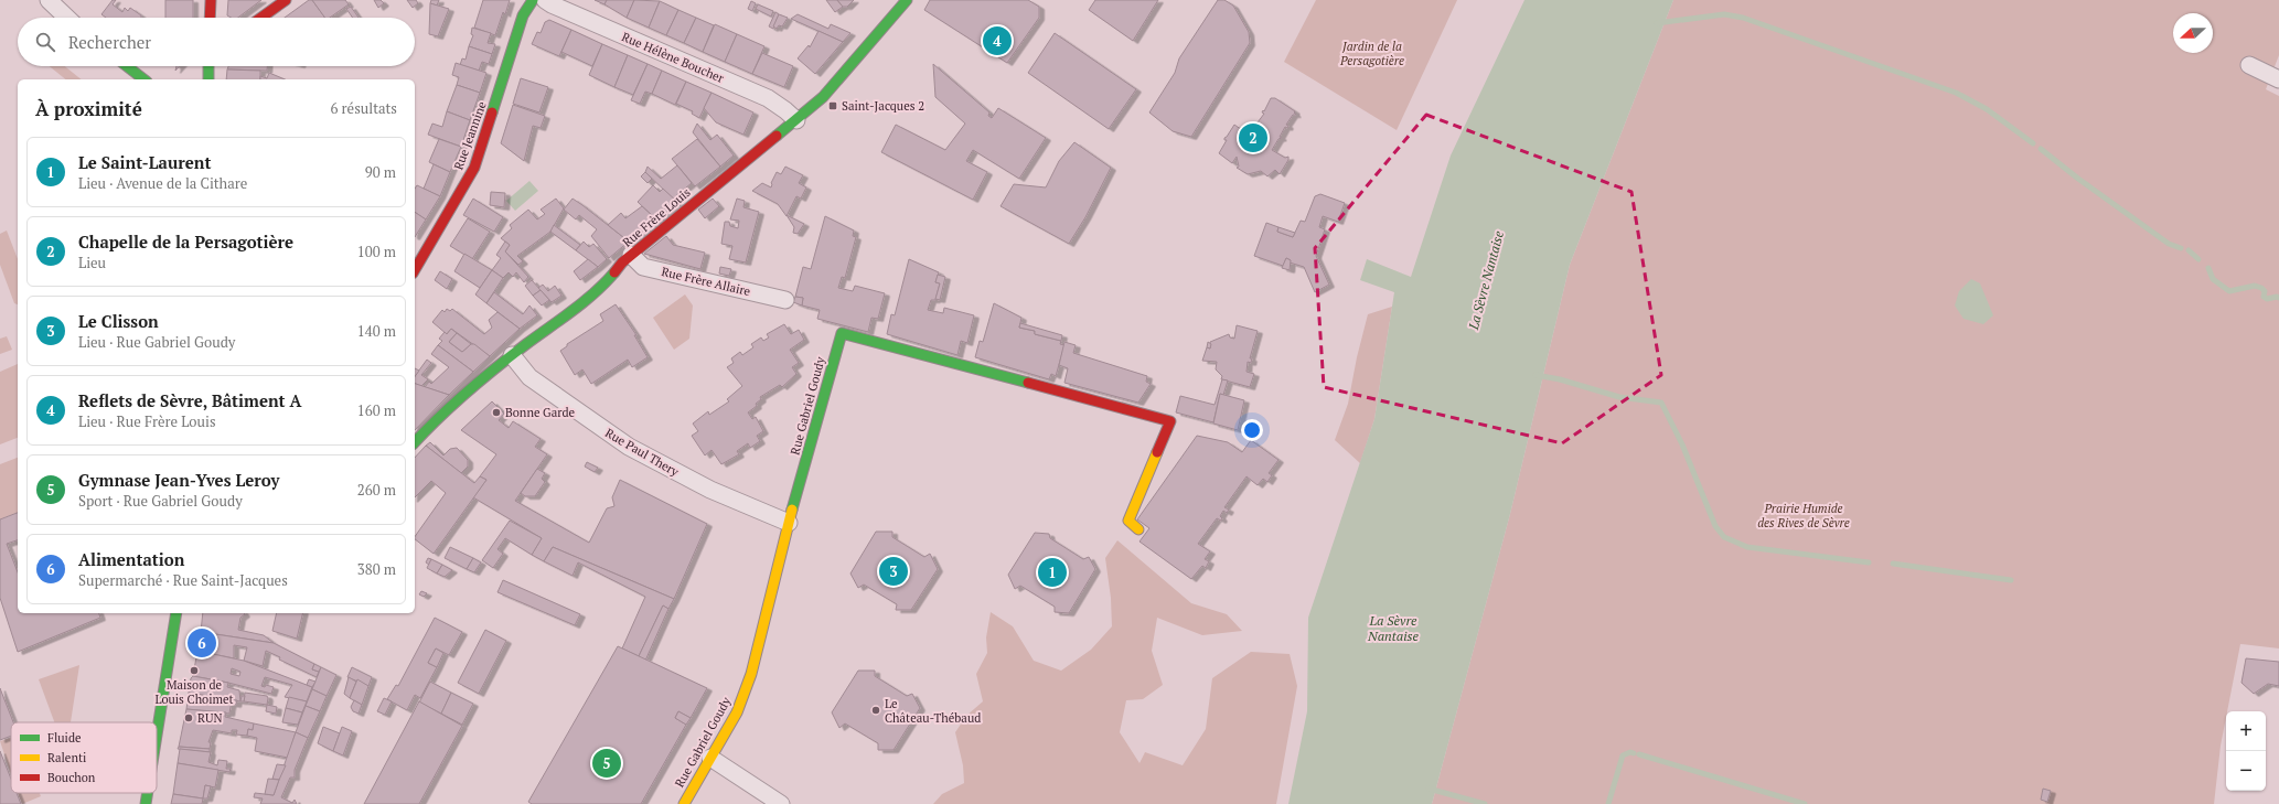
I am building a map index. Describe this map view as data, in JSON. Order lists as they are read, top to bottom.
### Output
{
  "streets": {
    "street": [
      "Rue Hélène Boucher",
      "Rue Jeannine",
      "Rue Frère Louis",
      "Rue Frère Allaire",
      "Rue Gabriel Goudy",
      "Rue Paul Thery"
    ]
  },
  "crossings": [
    ["Rue Hélène Boucher", "Rue Frère Louis"],
    ["Rue Frère Louis", "Rue Frère Allaire"],
    ["Rue Frère Louis", "Rue Paul Thery"],
    ["Rue Gabriel Goudy", "Rue Paul Thery"]
  ],
  "water": ["La Sèvre Nantaise"],
  "parks": ["Jardin de la Persagotière", "Prairie Humide des Rives de Sèvre"],
  "places": {
    "transit": ["Saint-Jacques 2"],
    "other": [
      "Bonne Garde",
      "Maison de Louis Choimet",
      "Le Château-Thébaud",
      "RUN"
    ]
  },
  "legend": ["Fluide", "Ralenti", "Bouchon"],
  "north": "left",
  "page": {
    "search": "Rechercher",
    "pins": [
      "4",
      "2",
      "3",
      "1",
      "6",
      "5"
    ],
    "heading": ["À proximité", "6 résultats"],
    "list": [
      {
        "mark": "1",
        "name": "Le Saint-Laurent",
        "note": "Lieu · Avenue de la Cithare",
        "value": "90 m"
      },
      {
        "mark": "2",
        "name": "Chapelle de la Persagotière",
        "note": "Lieu",
        "value": "100 m"
      },
      {
        "mark": "3",
        "name": "Le Clisson",
        "note": "Lieu · Rue Gabriel Goudy",
        "value": "140 m"
      },
      {
        "mark": "4",
        "name": "Reflets de Sèvre, Bâtiment A",
        "note": "Lieu · Rue Frère Louis",
        "value": "160 m"
      },
      {
        "mark": "5",
        "name": "Gymnase Jean-Yves Leroy",
        "note": "Sport · Rue Gabriel Goudy",
        "value": "260 m"
      },
      {
        "mark": "6",
        "name": "Alimentation",
        "note": "Supermarché · Rue Saint-Jacques",
        "value": "380 m"
      }
    ],
    "map_buttons": ["+", "−"]
  }
}
